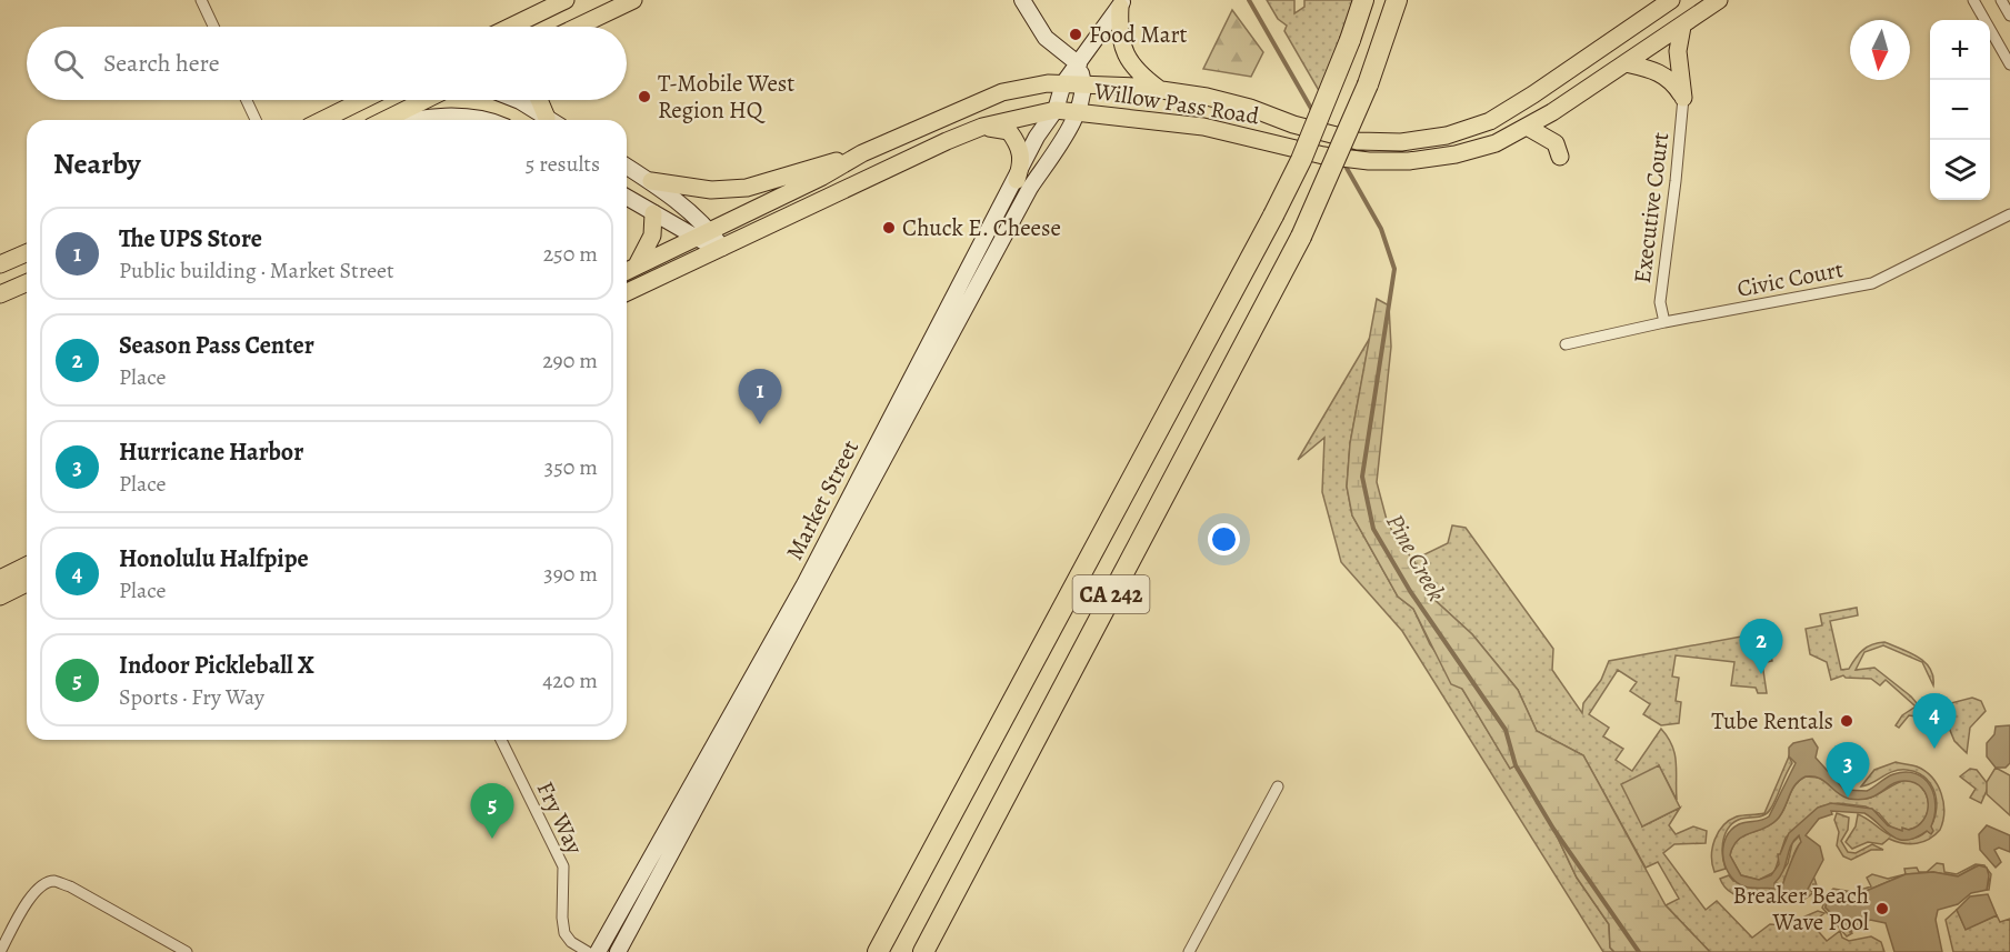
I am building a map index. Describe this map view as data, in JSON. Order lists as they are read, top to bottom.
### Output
{
  "streets": {
    "highway": ["CA 242"],
    "main road": ["Willow Pass Road", "Market Street"],
    "street": ["Executive Court", "Civic Court", "Fry Way"]
  },
  "crossings": [
    ["Willow Pass Road", "Market Street"],
    ["Executive Court", "Civic Court"]
  ],
  "water": ["Pine Creek"],
  "places": [
    "Food Mart",
    "T-Mobile West Region HQ",
    "Chuck E. Cheese",
    "Tube Rentals",
    "Breaker Beach Wave Pool"
  ],
  "north": "bottom",
  "page": {
    "map_buttons": ["+", "−"],
    "search": "Search here",
    "heading": ["Nearby", "5 results"],
    "list": [
      {
        "mark": "1",
        "name": "The UPS Store",
        "note": "Public building · Market Street",
        "value": "250 m"
      },
      {
        "mark": "2",
        "name": "Season Pass Center",
        "note": "Place",
        "value": "290 m"
      },
      {
        "mark": "3",
        "name": "Hurricane Harbor",
        "note": "Place",
        "value": "350 m"
      },
      {
        "mark": "4",
        "name": "Honolulu Halfpipe",
        "note": "Place",
        "value": "390 m"
      },
      {
        "mark": "5",
        "name": "Indoor Pickleball X",
        "note": "Sports · Fry Way",
        "value": "420 m"
      }
    ],
    "pins": [
      "1",
      "2",
      "4",
      "3",
      "5"
    ]
  }
}
